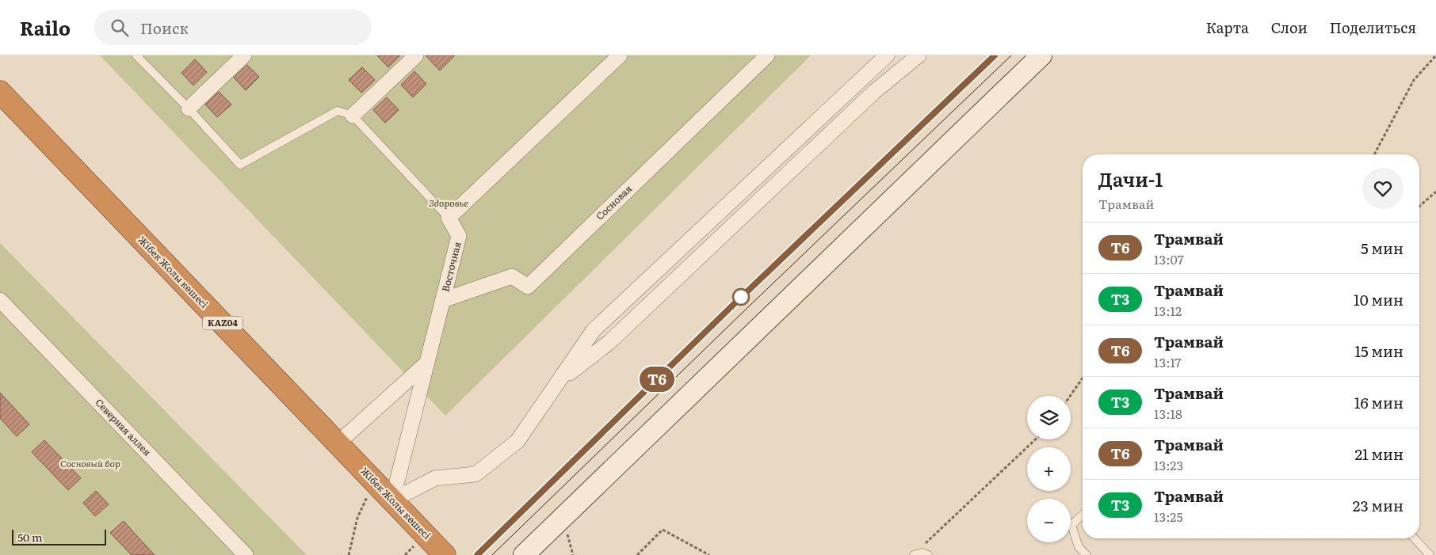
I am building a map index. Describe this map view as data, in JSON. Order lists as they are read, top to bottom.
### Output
{
  "streets": {
    "highway": ["Жібек Жолы көшесі", "KАZ04"],
    "street": ["Сосновая", "Восточная", "Северная аллея"]
  },
  "crossings": [
    ["Сосновая", "Восточная"],
    ["Восточная", "Жібек Жолы көшесі"]
  ],
  "parks": ["Здоровье", "Сосновый бор"],
  "lines": ["tram line T6"],
  "scale_bar": "50 m",
  "page": {
    "header": "Railo",
    "search": "Поиск",
    "nav": ["Карта", "Слои", "Поделиться"],
    "on_map": "T6",
    "heading": ["Дачи-1", "Трамвай"],
    "list": [
      {
        "mark": "T6",
        "name": "Трамвай",
        "note": "13:07",
        "value": "5 мин"
      },
      {
        "mark": "T3",
        "name": "Трамвай",
        "note": "13:12",
        "value": "10 мин"
      },
      {
        "mark": "T6",
        "name": "Трамвай",
        "note": "13:17",
        "value": "15 мин"
      },
      {
        "mark": "T3",
        "name": "Трамвай",
        "note": "13:18",
        "value": "16 мин"
      },
      {
        "mark": "T6",
        "name": "Трамвай",
        "note": "13:23",
        "value": "21 мин"
      },
      {
        "mark": "T3",
        "name": "Трамвай",
        "note": "13:25",
        "value": "23 мин"
      }
    ],
    "map_buttons": ["+", "−"],
    "scale": "50 m"
  }
}
